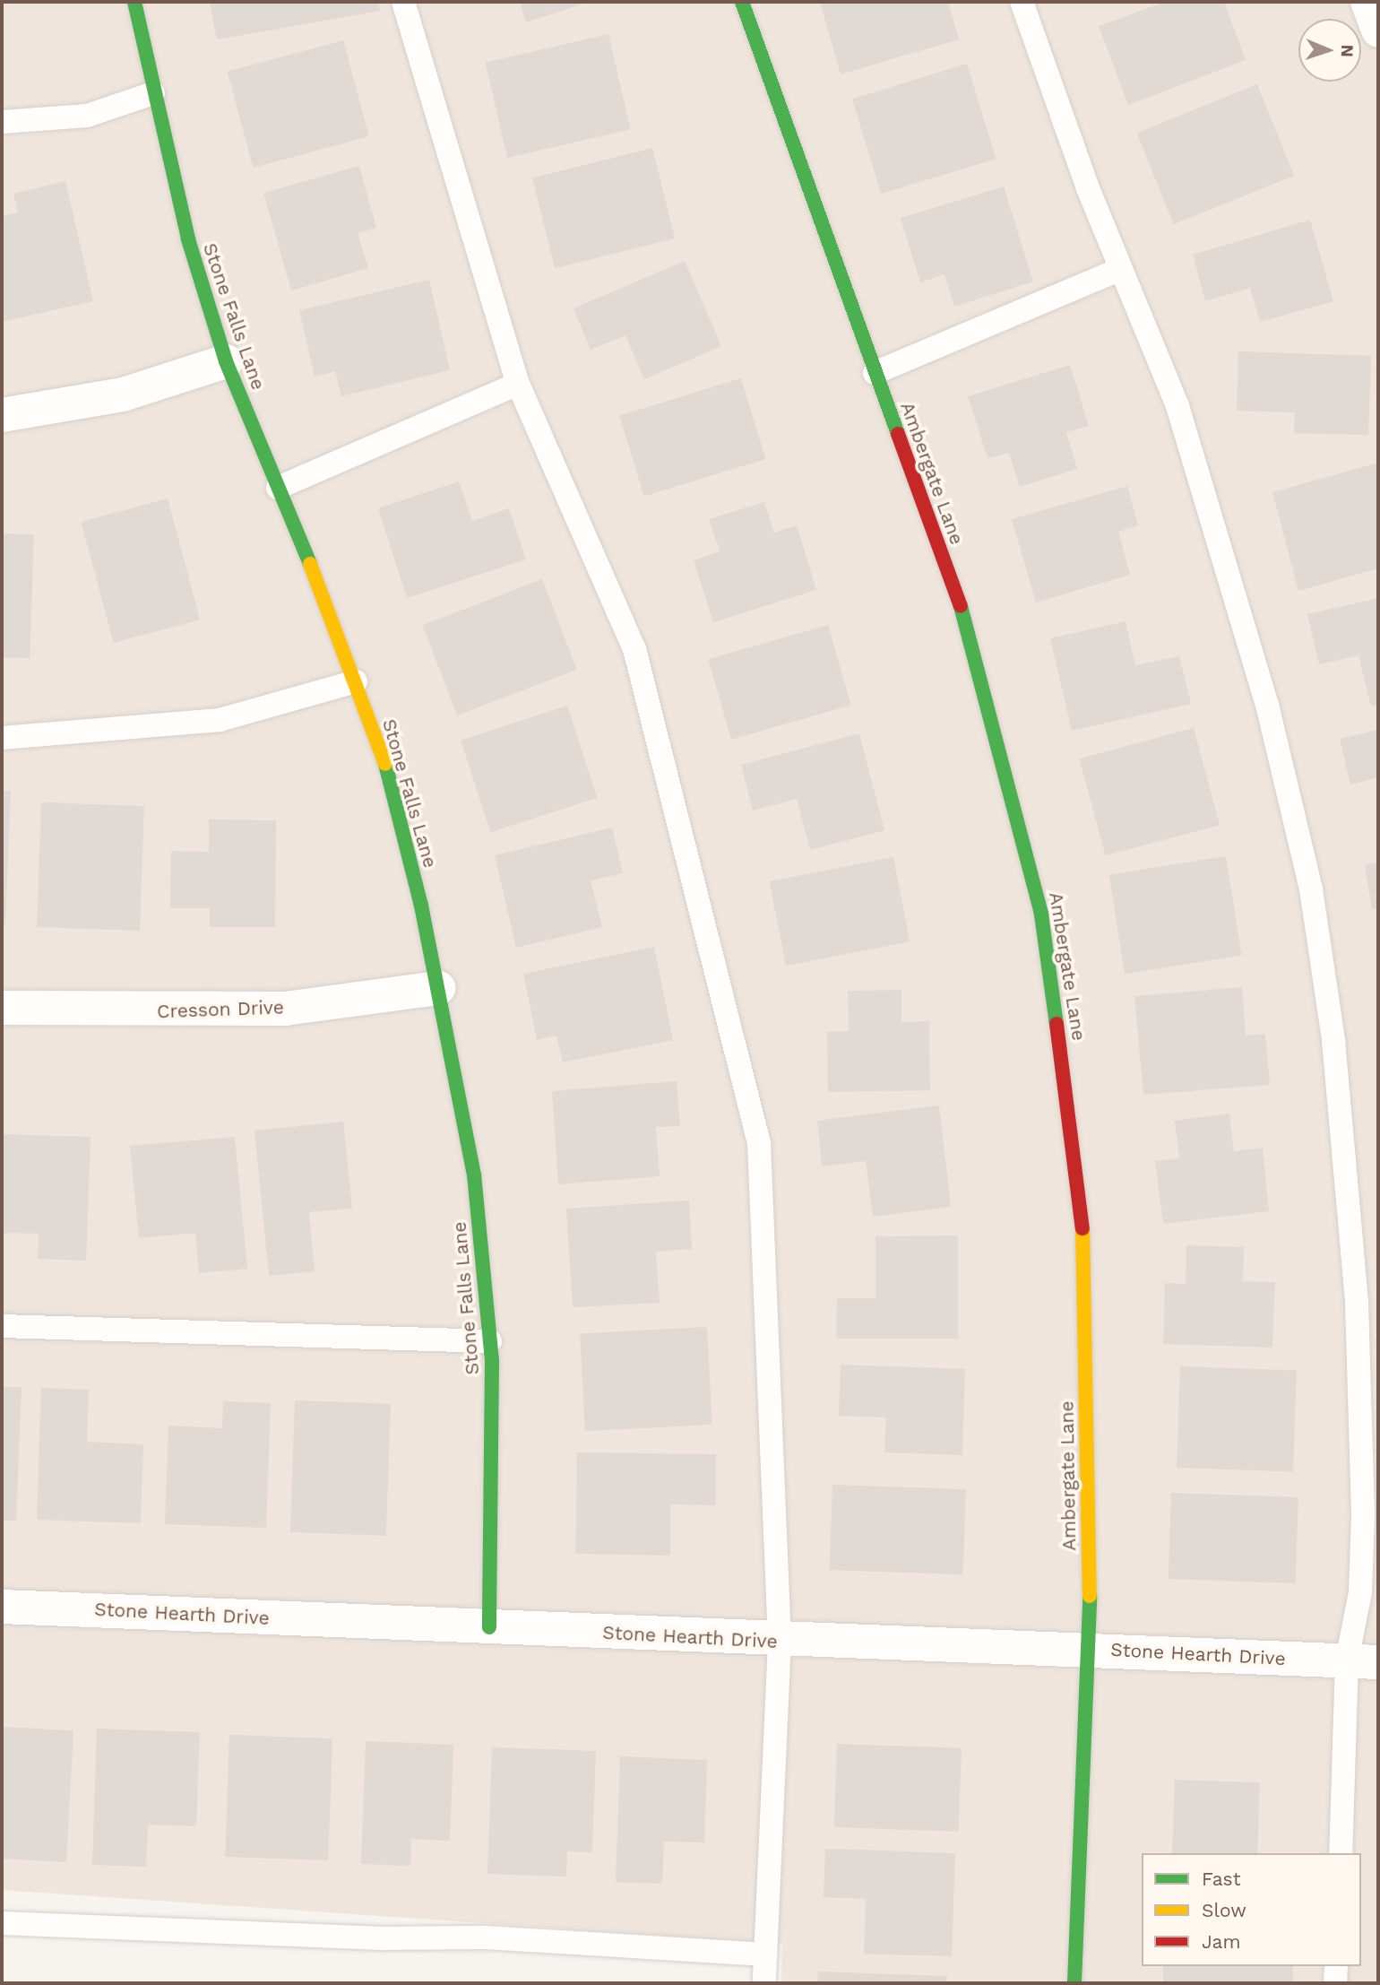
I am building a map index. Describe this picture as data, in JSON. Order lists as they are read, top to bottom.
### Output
{
  "streets": {
    "street": [
      "Stone Falls Lane",
      "Ambergate Lane",
      "Cresson Drive",
      "Stone Hearth Drive"
    ]
  },
  "crossings": [
    ["Stone Falls Lane", "Cresson Drive"],
    ["Stone Falls Lane", "Stone Hearth Drive"],
    ["Ambergate Lane", "Stone Hearth Drive"]
  ],
  "legend": ["Fast", "Slow", "Jam"],
  "north": "right"
}
